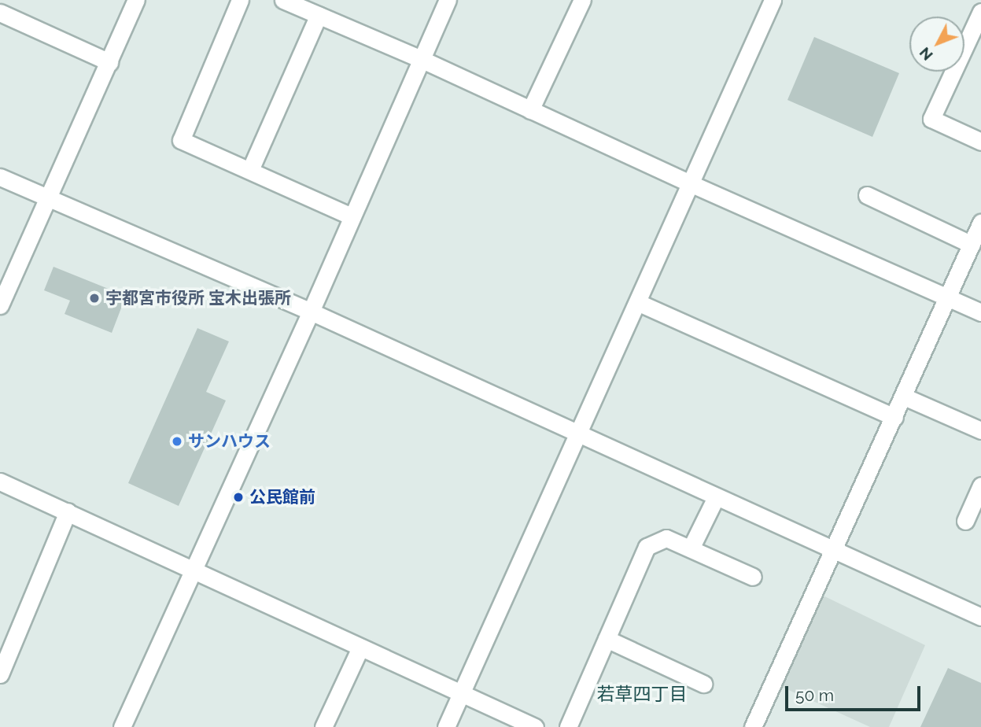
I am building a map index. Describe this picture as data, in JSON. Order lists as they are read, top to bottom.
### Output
{
  "districts": ["若草四丁目"],
  "places": ["宇都宮市役所 宝木出張所", "サンハウス", "公民館前"],
  "scale_bar": "50 m",
  "north": "bottom left"
}
